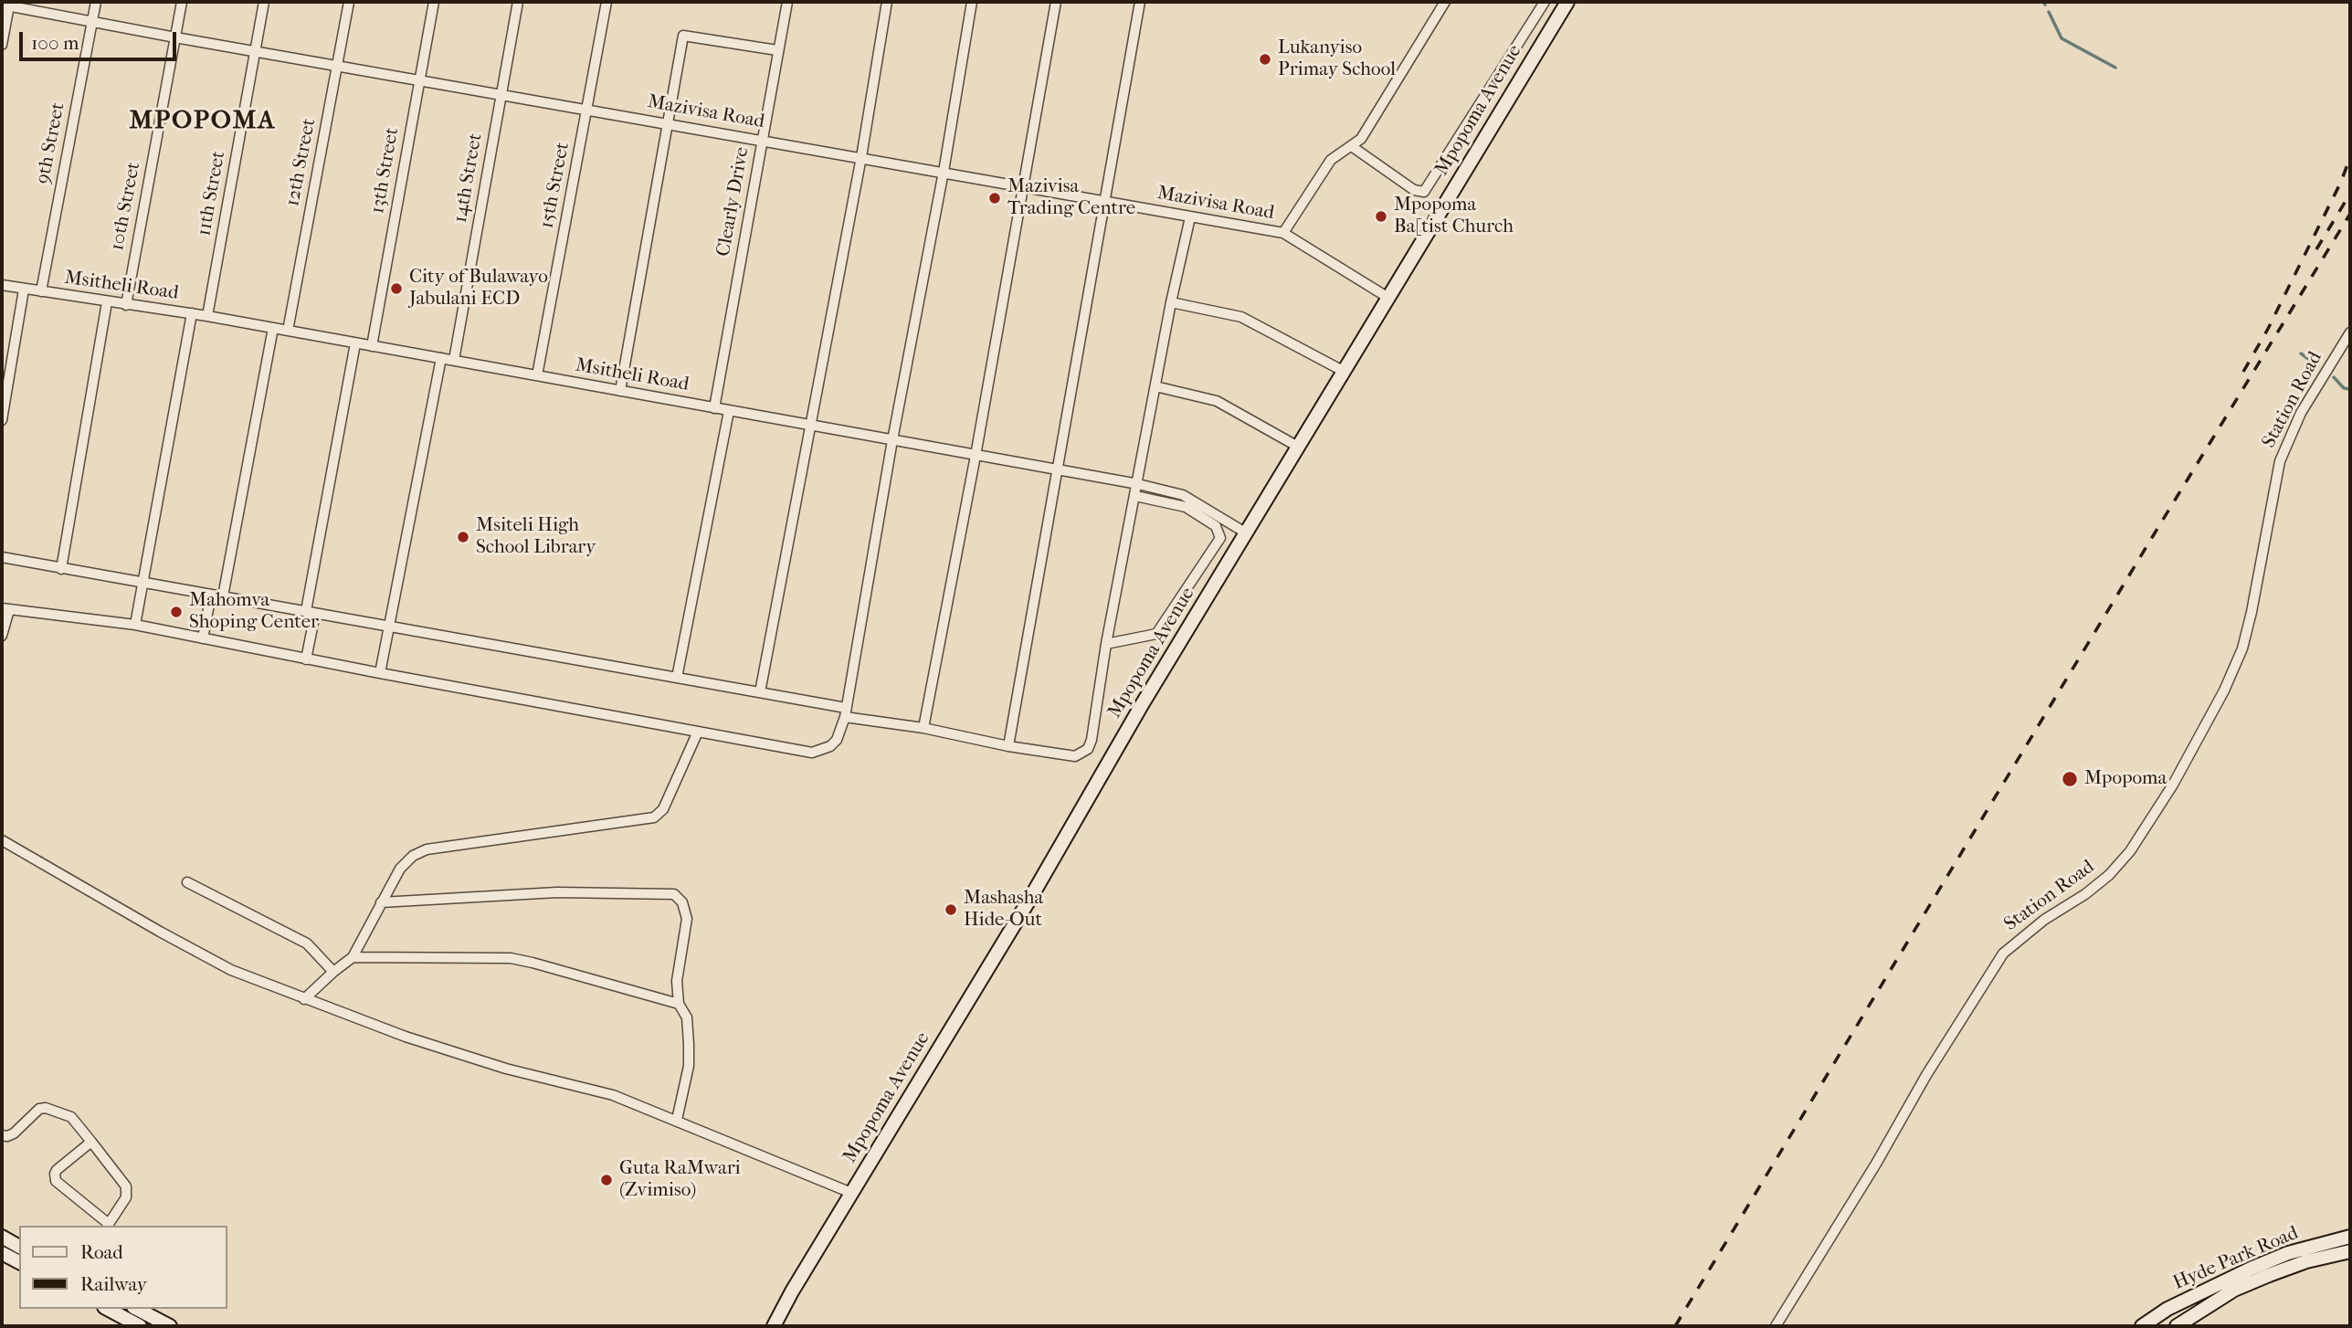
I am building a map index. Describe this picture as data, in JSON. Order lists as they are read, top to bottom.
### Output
{
  "streets": {
    "street": [
      "Mpopoma Avenue",
      "Mazivisa Road",
      "9th Street",
      "12th Street",
      "13th Street",
      "14th Street",
      "15th Street",
      "11th Street",
      "Clearly Drive",
      "10th Street",
      "Msitheli Road",
      "Station Road",
      "Hyde Park Road"
    ]
  },
  "crossings": [
    ["Mpopoma Avenue", "Mazivisa Road"],
    ["Mpopoma Avenue", "Msitheli Road"],
    ["Mazivisa Road", "9th Street"],
    ["Mazivisa Road", "12th Street"],
    ["Mazivisa Road", "13th Street"],
    ["Mazivisa Road", "14th Street"],
    ["Mazivisa Road", "15th Street"],
    ["Mazivisa Road", "11th Street"],
    ["Mazivisa Road", "Clearly Drive"],
    ["Mazivisa Road", "10th Street"],
    ["9th Street", "Msitheli Road"],
    ["12th Street", "Msitheli Road"],
    ["13th Street", "Msitheli Road"],
    ["14th Street", "Msitheli Road"],
    ["15th Street", "Msitheli Road"],
    ["11th Street", "Msitheli Road"],
    ["Clearly Drive", "Msitheli Road"],
    ["10th Street", "Msitheli Road"]
  ],
  "districts": ["MPOPOMA"],
  "places": [
    "Lukanyiso Primay School",
    "Mazivisa Trading Centre",
    "Mpopoma Ba[tist Church",
    "City of Bulawayo Jabulani ECD",
    "Msiteli High School Library",
    "Mahomva Shoping Center",
    "Mpopoma",
    "Mashasha Hide-Out",
    "Guta RaMwari (Zvimiso)"
  ],
  "legend": ["Road", "Railway"],
  "scale_bar": "100 m"
}
